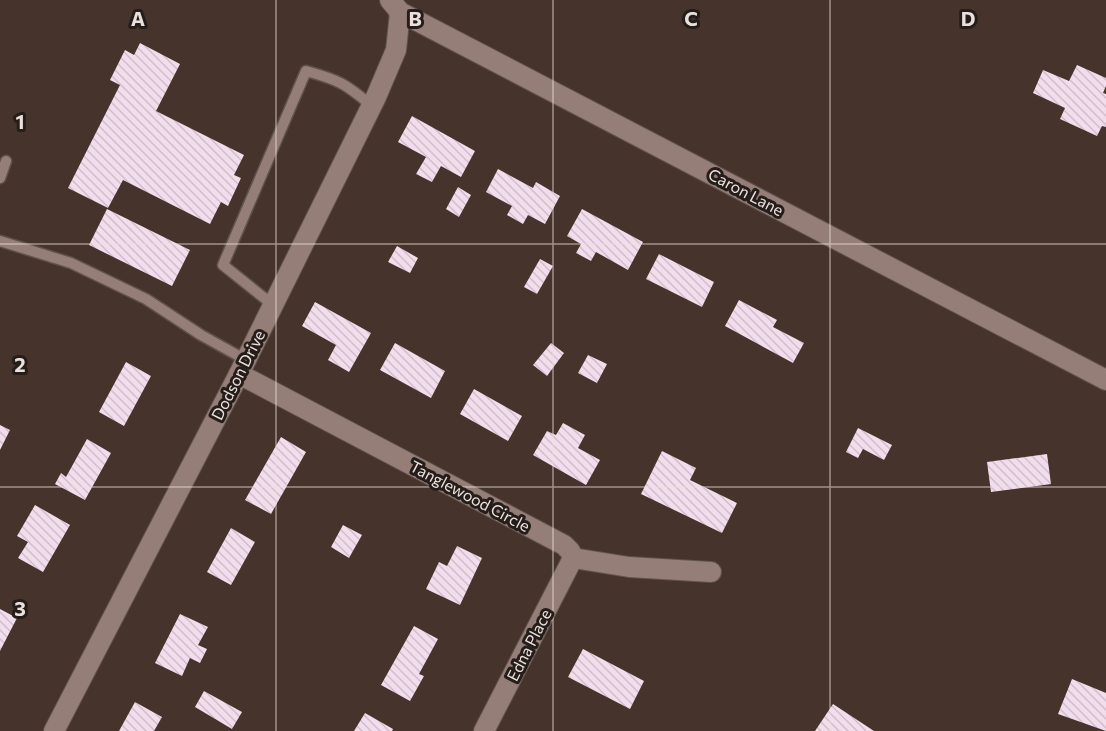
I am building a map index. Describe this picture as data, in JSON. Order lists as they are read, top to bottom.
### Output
{
  "streets": {
    "street": [
      "Caron Lane",
      "Dodson Drive",
      "Tanglewood Circle",
      "Edna Place"
    ]
  },
  "crossings": [
    ["Caron Lane", "Dodson Drive"],
    ["Dodson Drive", "Tanglewood Circle"],
    ["Tanglewood Circle", "Edna Place"]
  ],
  "grid": {
    "columns": [
      "A",
      "B",
      "C",
      "D"
    ],
    "rows": ["1", "2", "3"]
  }
}
